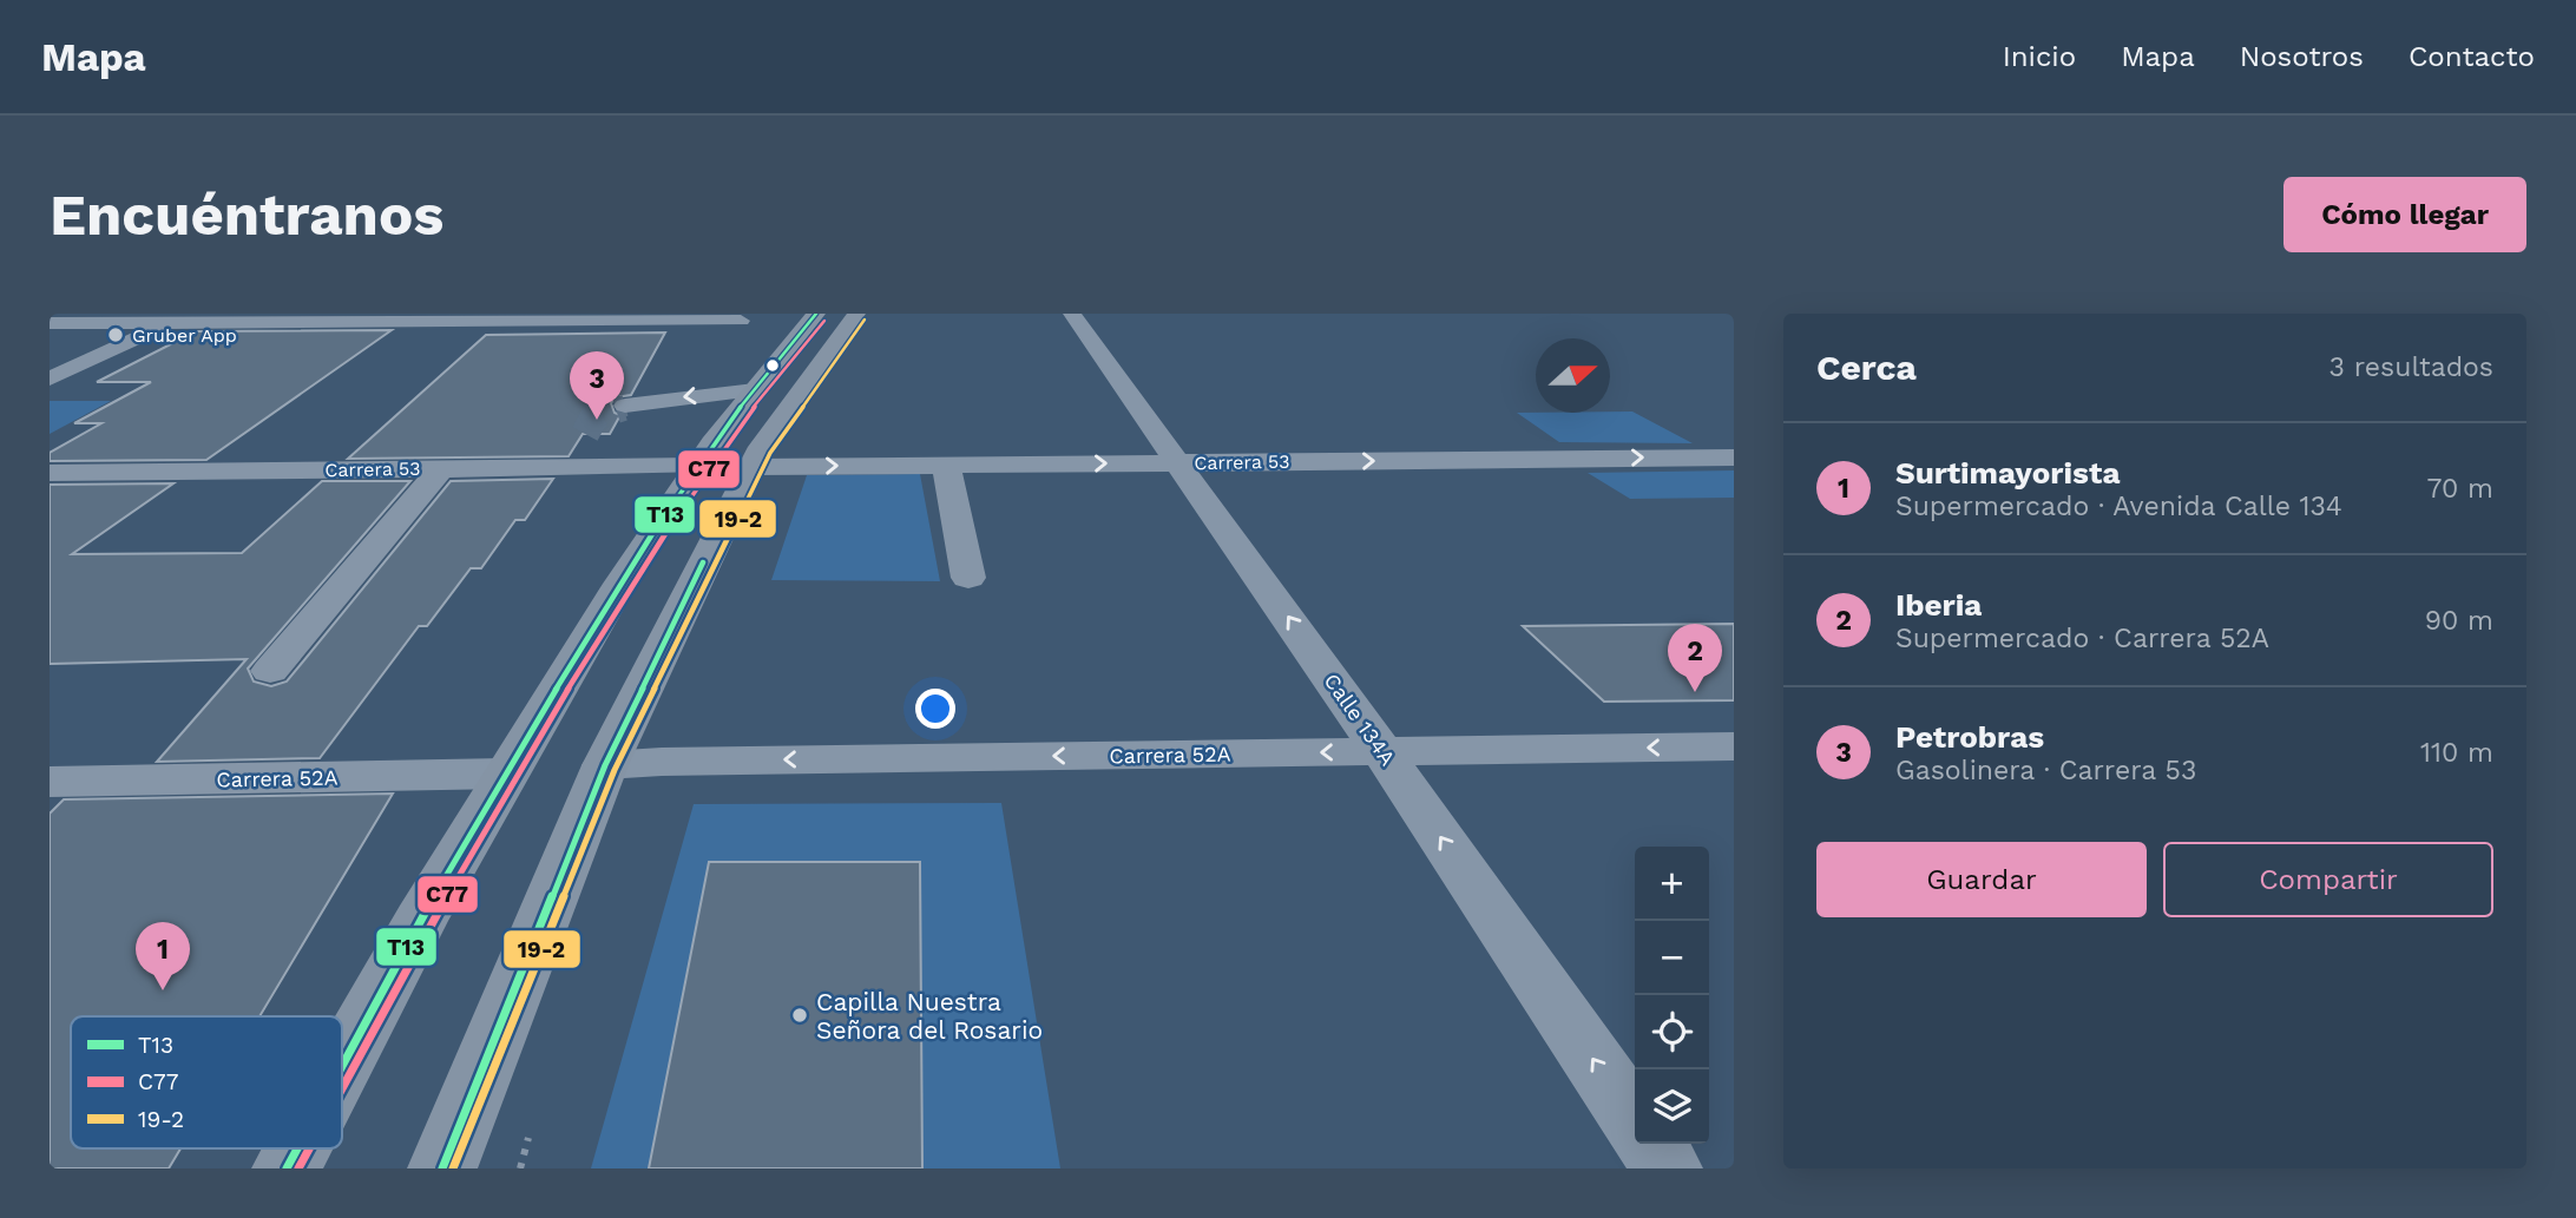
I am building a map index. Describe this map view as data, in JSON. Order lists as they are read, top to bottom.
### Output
{
  "streets": {
    "street": ["Carrera 53", "Calle 134A", "Carrera 52A"]
  },
  "crossings": [
    ["Carrera 53", "Calle 134A"],
    ["Calle 134A", "Carrera 52A"]
  ],
  "one_way": ["Carrera 53", "Calle 134A", "Carrera 52A"],
  "places": ["Gruber App", "Capilla Nuestra Señora del Rosario"],
  "lines": ["transit line T13", "transit line 19-2", "transit line C77"],
  "legend": ["T13", "C77", "19-2"],
  "north": "right",
  "page": {
    "header": "Mapa",
    "nav": [
      "Inicio",
      "Mapa",
      "Nosotros",
      "Contacto"
    ],
    "buttons": [
      "Cómo llegar",
      ["Guardar", "Compartir"]
    ],
    "title": "Encuéntranos",
    "heading": ["Cerca", "3 resultados"],
    "pins": ["3", "2", "1"],
    "list": [
      {
        "mark": "1",
        "name": "Surtimayorista",
        "note": "Supermercado · Avenida Calle 134",
        "value": "70 m"
      },
      {
        "mark": "2",
        "name": "Iberia",
        "note": "Supermercado · Carrera 52A",
        "value": "90 m"
      },
      {
        "mark": "3",
        "name": "Petrobras",
        "note": "Gasolinera · Carrera 53",
        "value": "110 m"
      }
    ],
    "map_buttons": ["+", "−"]
  }
}
